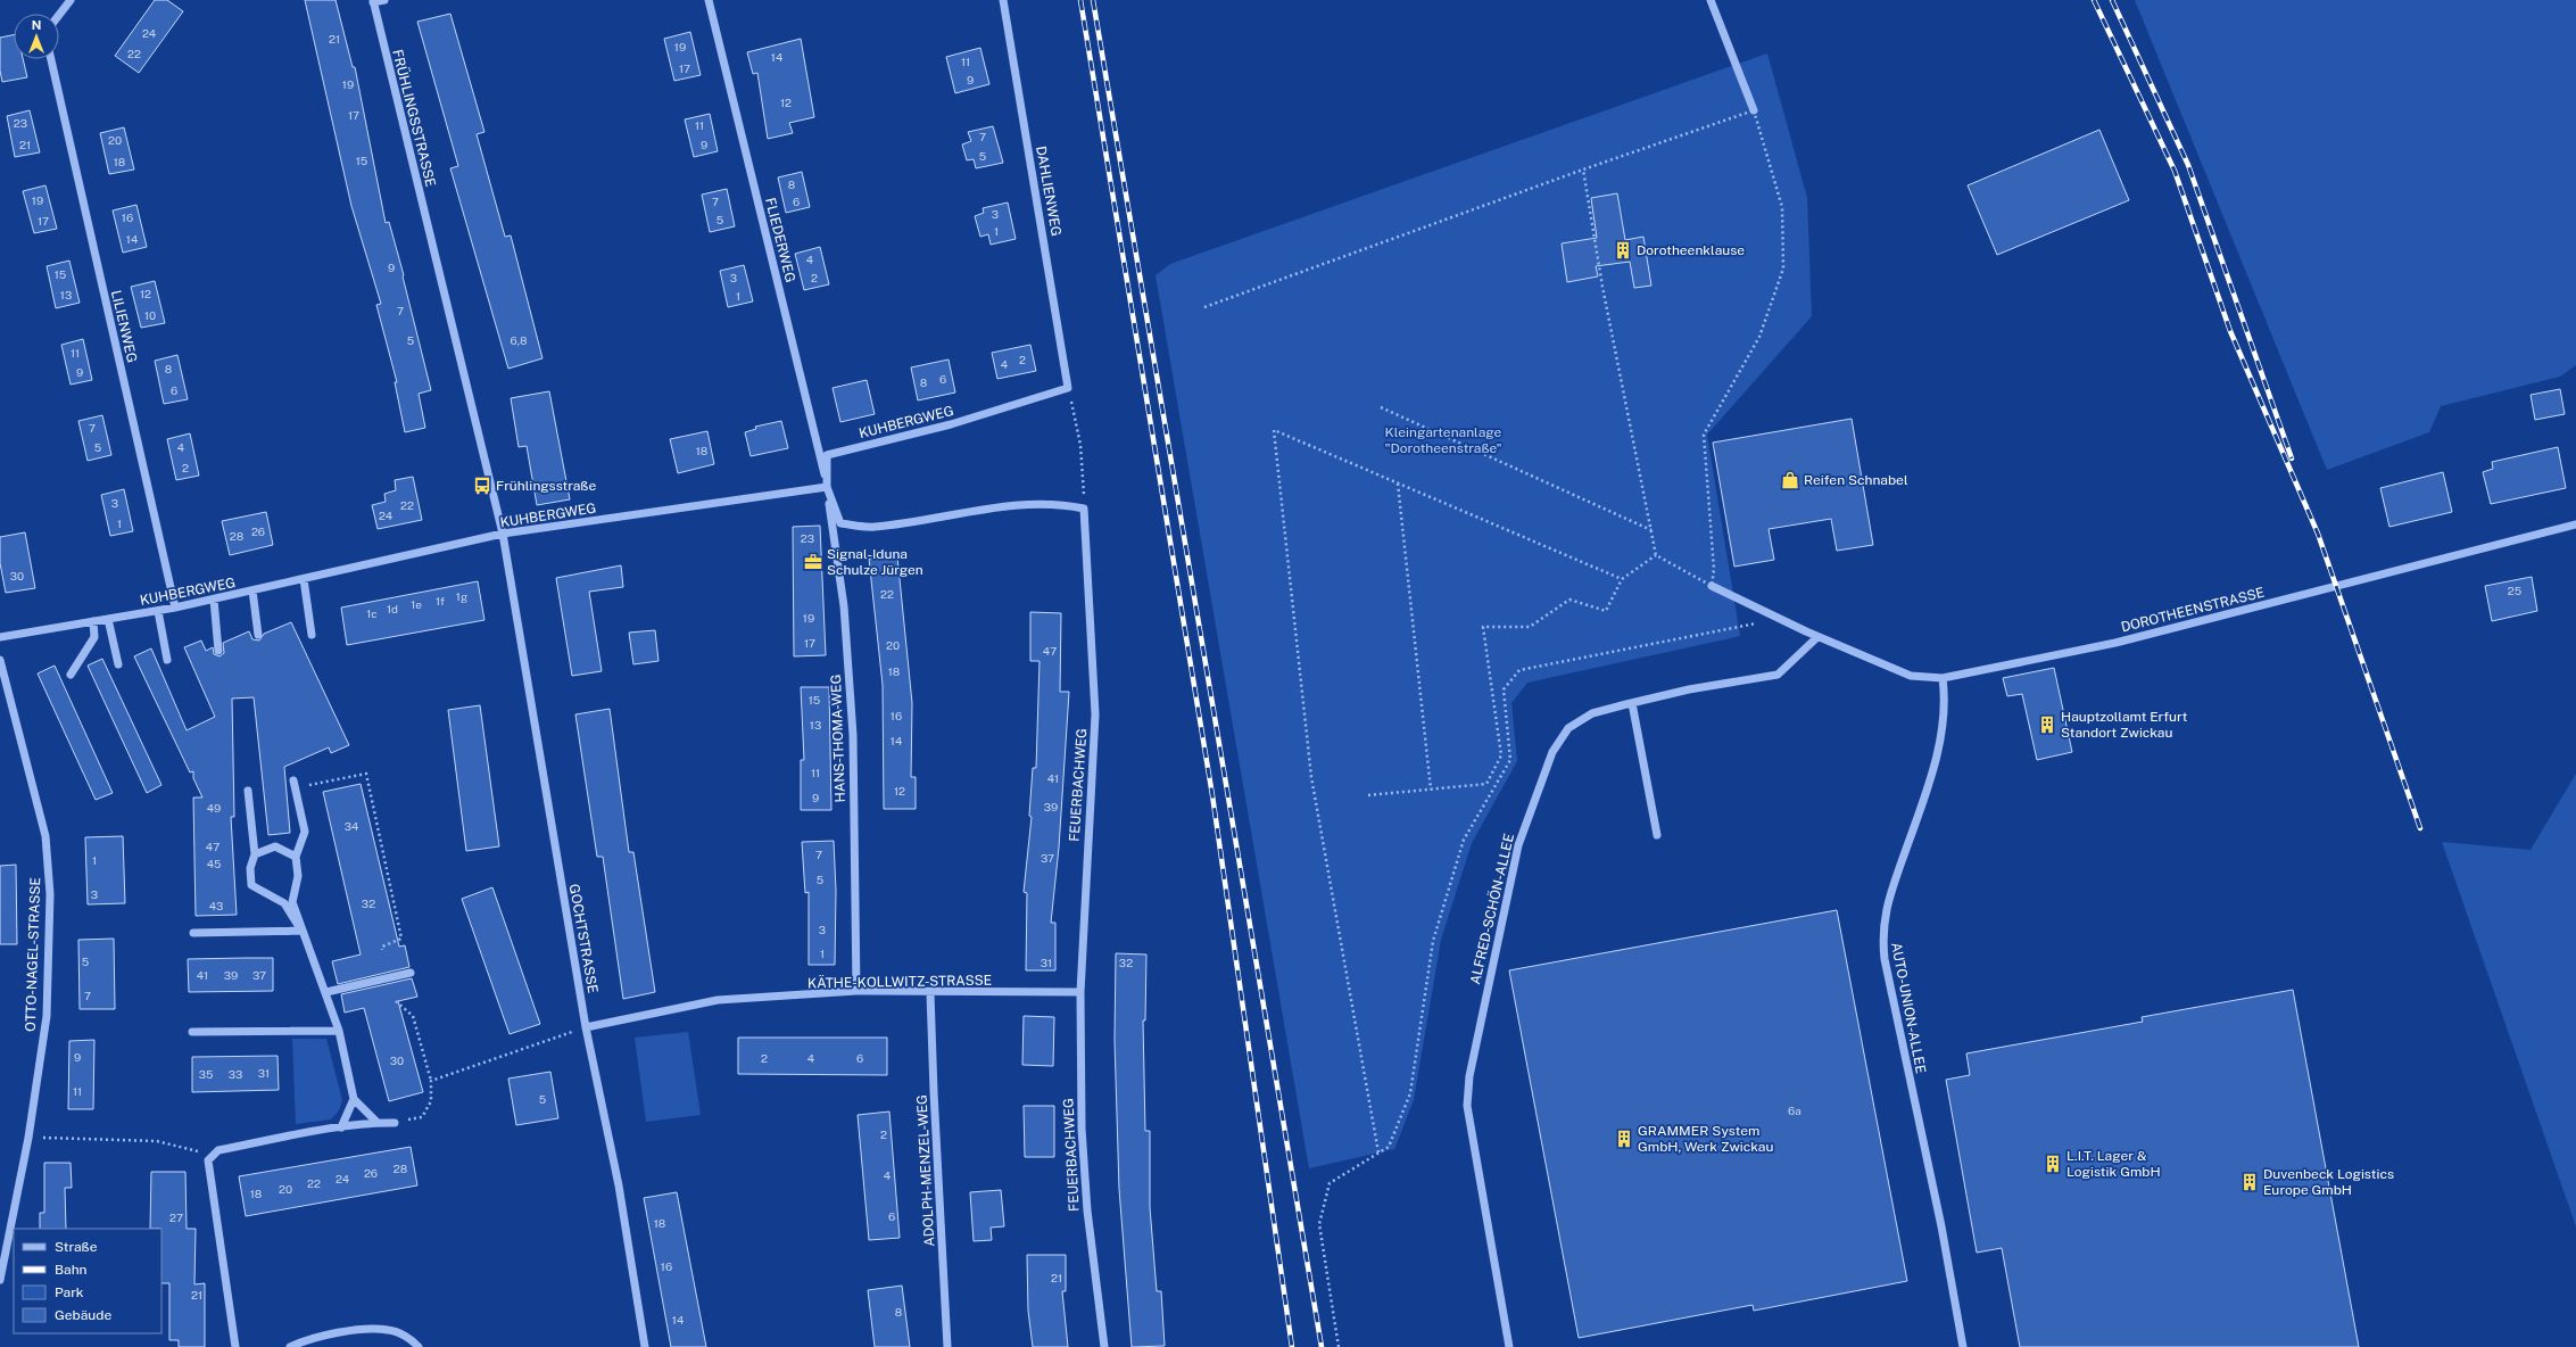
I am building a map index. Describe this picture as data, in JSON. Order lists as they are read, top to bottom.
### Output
{
  "streets": {
    "street": [
      "FRÜHLINGSSTRASSE",
      "DAHLIENWEG",
      "FLIEDERWEG",
      "LILIENWEG",
      "KUHBERGWEG",
      "DOROTHEENSTRASSE",
      "HANS-THOMA-WEG",
      "FEUERBACHWEG",
      "ALFRED-SCHÖN-ALLEE",
      "GOCHTSTRASSE",
      "OTTO-NAGEL-STRASSE",
      "KÄTHE-KOLLWITZ-STRASSE",
      "AUTO-UNION-ALLEE",
      "ADOLPH-MENZEL-WEG"
    ]
  },
  "crossings": [
    ["FRÜHLINGSSTRASSE", "KUHBERGWEG"],
    ["FRÜHLINGSSTRASSE", "GOCHTSTRASSE"],
    ["DAHLIENWEG", "KUHBERGWEG"],
    ["FLIEDERWEG", "KUHBERGWEG"],
    ["FLIEDERWEG", "HANS-THOMA-WEG"],
    ["LILIENWEG", "KUHBERGWEG"],
    ["KUHBERGWEG", "HANS-THOMA-WEG"],
    ["KUHBERGWEG", "GOCHTSTRASSE"],
    ["DOROTHEENSTRASSE", "ALFRED-SCHÖN-ALLEE"],
    ["DOROTHEENSTRASSE", "AUTO-UNION-ALLEE"],
    ["HANS-THOMA-WEG", "KÄTHE-KOLLWITZ-STRASSE"],
    ["FEUERBACHWEG", "KÄTHE-KOLLWITZ-STRASSE"],
    ["GOCHTSTRASSE", "KÄTHE-KOLLWITZ-STRASSE"],
    ["KÄTHE-KOLLWITZ-STRASSE", "ADOLPH-MENZEL-WEG"]
  ],
  "parks": ["Kleingartenanlage \"Dorotheenstraße\""],
  "places": {
    "building": [
      "Dorotheenklause",
      "Hauptzollamt Erfurt Standort Zwickau",
      "GRAMMER System GmbH, Werk Zwickau",
      "L.I.T. Lager & Logistik GmbH",
      "Duvenbeck Logistics Europe GmbH"
    ],
    "shop": ["Reifen Schnabel"],
    "bus stop": ["Frühlingsstraße"],
    "office": ["Signal-Iduna Schulze Jürgen"]
  },
  "house_numbers": [
    "24",
    "21",
    "19",
    "22",
    "14",
    "11",
    "17",
    "9",
    "19",
    "12",
    "17",
    "23",
    "11",
    "7",
    "20",
    "21",
    "9",
    "5",
    "15",
    "18",
    "8",
    "19",
    "7",
    "6",
    "3",
    "16",
    "5",
    "17",
    "1",
    "14",
    "4",
    "9",
    "15",
    "3",
    "2",
    "12",
    "13",
    "1",
    "7",
    "10",
    "5",
    "6,8",
    "11",
    "2",
    "4",
    "8",
    "9",
    "6",
    "8",
    "6",
    "7",
    "5",
    "4",
    "18",
    "2",
    "3",
    "22",
    "24",
    "1",
    "26",
    "28",
    "23",
    "30",
    "25",
    "22",
    "1g",
    "1f",
    "1e",
    "1d",
    "1c",
    "19",
    "17",
    "20",
    "47",
    "18",
    "15",
    "16",
    "13",
    "14",
    "11",
    "41",
    "12",
    "9",
    "39",
    "49",
    "34",
    "47",
    "7",
    "37",
    "1",
    "45",
    "5",
    "3",
    "32",
    "43",
    "3",
    "1",
    "5",
    "31",
    "32",
    "41",
    "39",
    "37",
    "7",
    "9",
    "2",
    "4",
    "6",
    "30",
    "31",
    "35",
    "33",
    "11",
    "5",
    "6a",
    "2",
    "28",
    "26",
    "4",
    "24",
    "22",
    "20",
    "18",
    "6",
    "27",
    "18",
    "16",
    "21",
    "21",
    "8",
    "14"
  ],
  "legend": [
    "Straße",
    "Bahn",
    "Park",
    "Gebäude"
  ],
  "north": "top"
}
